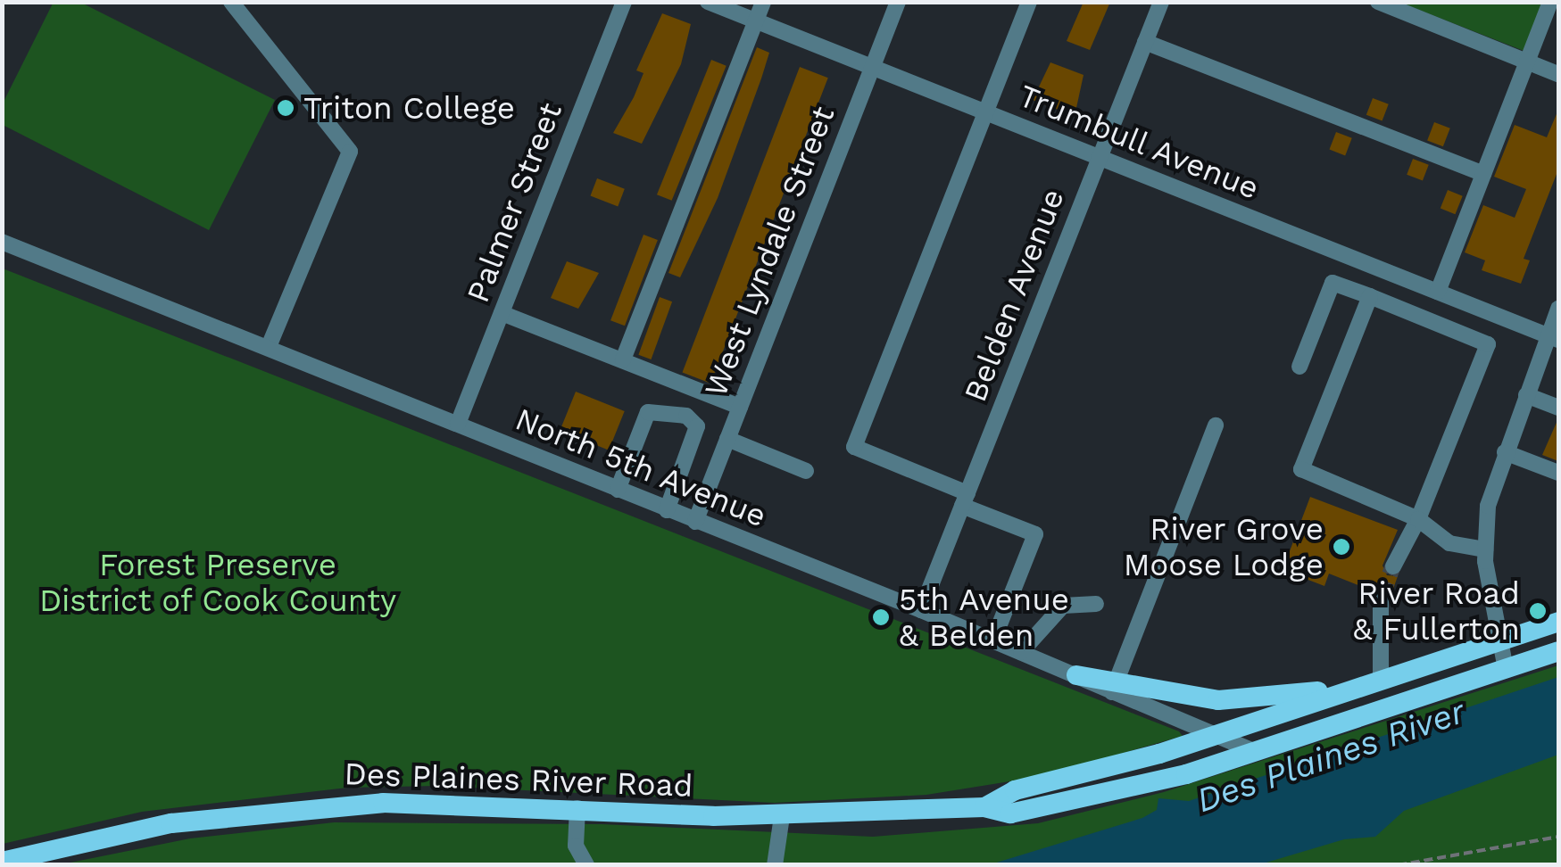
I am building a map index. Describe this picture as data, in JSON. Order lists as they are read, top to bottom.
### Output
{
  "streets": {
    "main road": ["Des Plaines River Road"],
    "street": [
      "Trumbull Avenue",
      "Palmer Street",
      "West Lyndale Street",
      "Belden Avenue",
      "North 5th Avenue"
    ]
  },
  "crossings": [
    ["Trumbull Avenue", "West Lyndale Street"],
    ["Trumbull Avenue", "Belden Avenue"],
    ["Palmer Street", "North 5th Avenue"],
    ["West Lyndale Street", "North 5th Avenue"],
    ["Belden Avenue", "North 5th Avenue"]
  ],
  "water": ["Des Plaines River"],
  "parks": ["Forest Preserve District of Cook County"],
  "places": [
    "Triton College",
    "River Grove Moose Lodge",
    "River Road & Fullerton",
    "5th Avenue & Belden"
  ]
}
